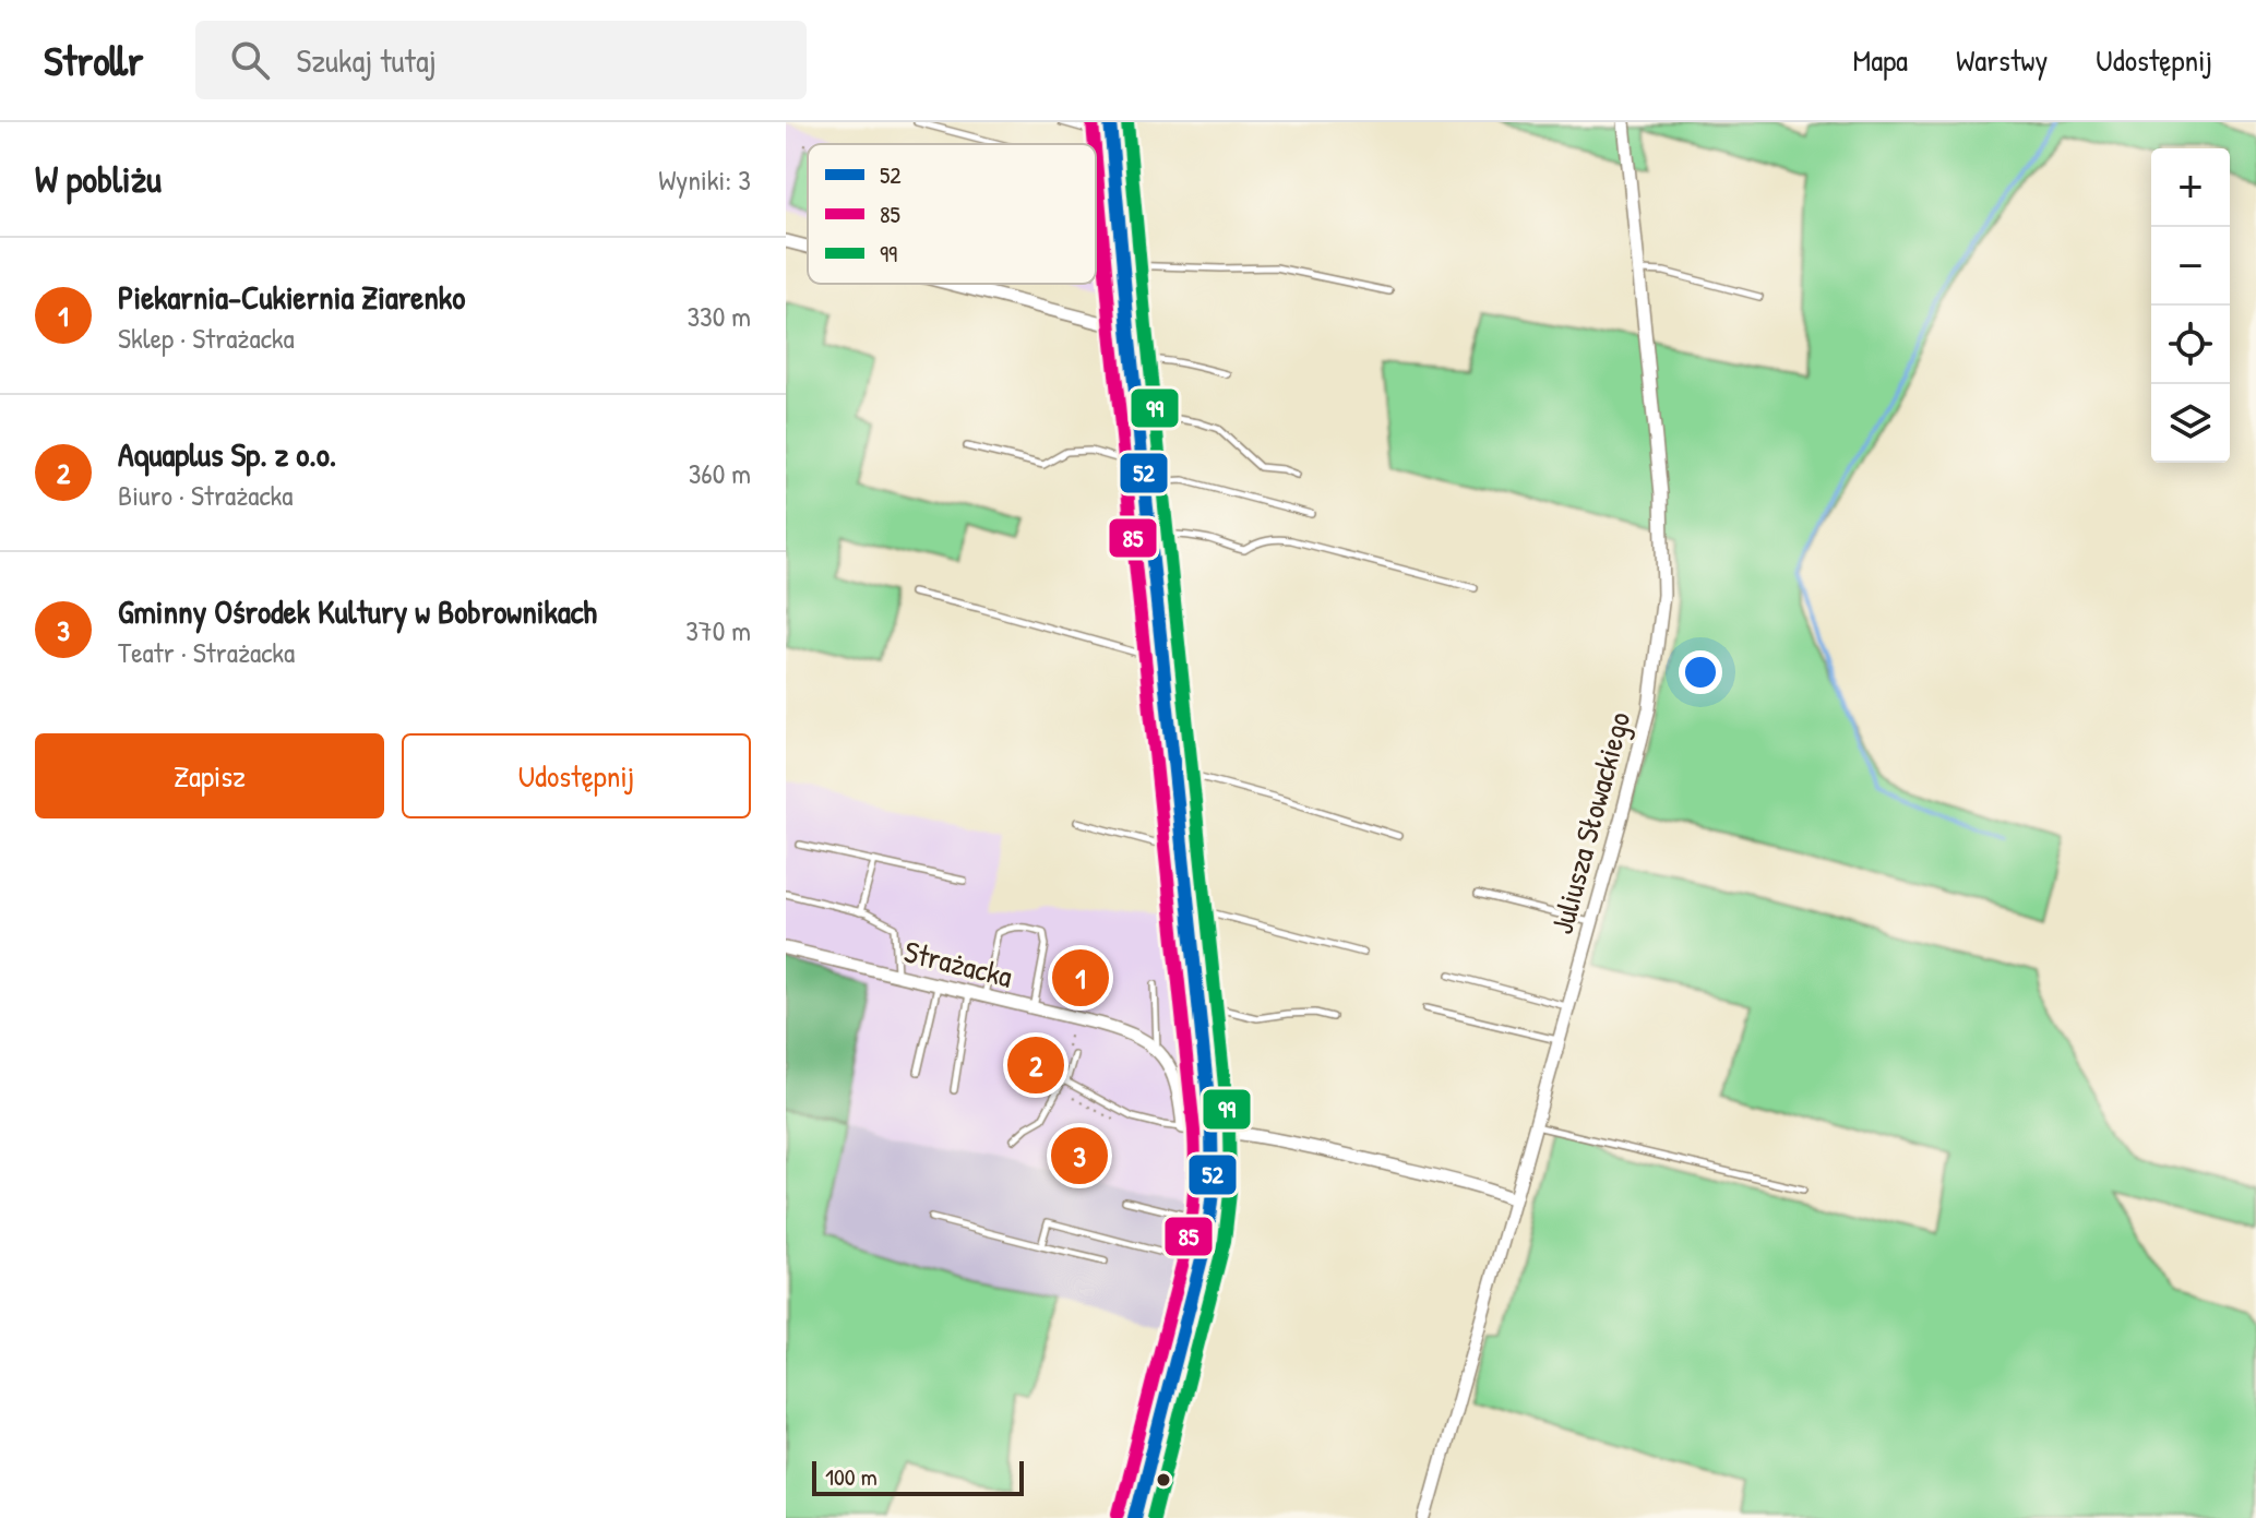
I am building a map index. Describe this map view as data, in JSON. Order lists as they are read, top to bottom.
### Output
{
  "streets": {
    "street": ["Juliusza Słowackiego", "Strażacka"]
  },
  "lines": ["transit line 52", "transit line 99", "transit line 85"],
  "legend": ["52", "85", "99"],
  "scale_bar": "100 m",
  "page": {
    "header": "Strollr",
    "search": "Szukaj tutaj",
    "nav": ["Mapa", "Warstwy", "Udostępnij"],
    "heading": ["W pobliżu", "Wyniki: 3"],
    "map_buttons": ["+", "−"],
    "list": [
      {
        "mark": "1",
        "name": "Piekarnia-Cukiernia Ziarenko",
        "note": "Sklep · Strażacka",
        "value": "330 m"
      },
      {
        "mark": "2",
        "name": "Aquaplus Sp. z o.o.",
        "note": "Biuro · Strażacka",
        "value": "360 m"
      },
      {
        "mark": "3",
        "name": "Gminny Ośrodek Kultury w Bobrownikach",
        "note": "Teatr · Strażacka",
        "value": "370 m"
      }
    ],
    "buttons": ["Zapisz", "Udostępnij"],
    "pins": ["1", "2", "3"],
    "scale": "100 m"
  }
}
